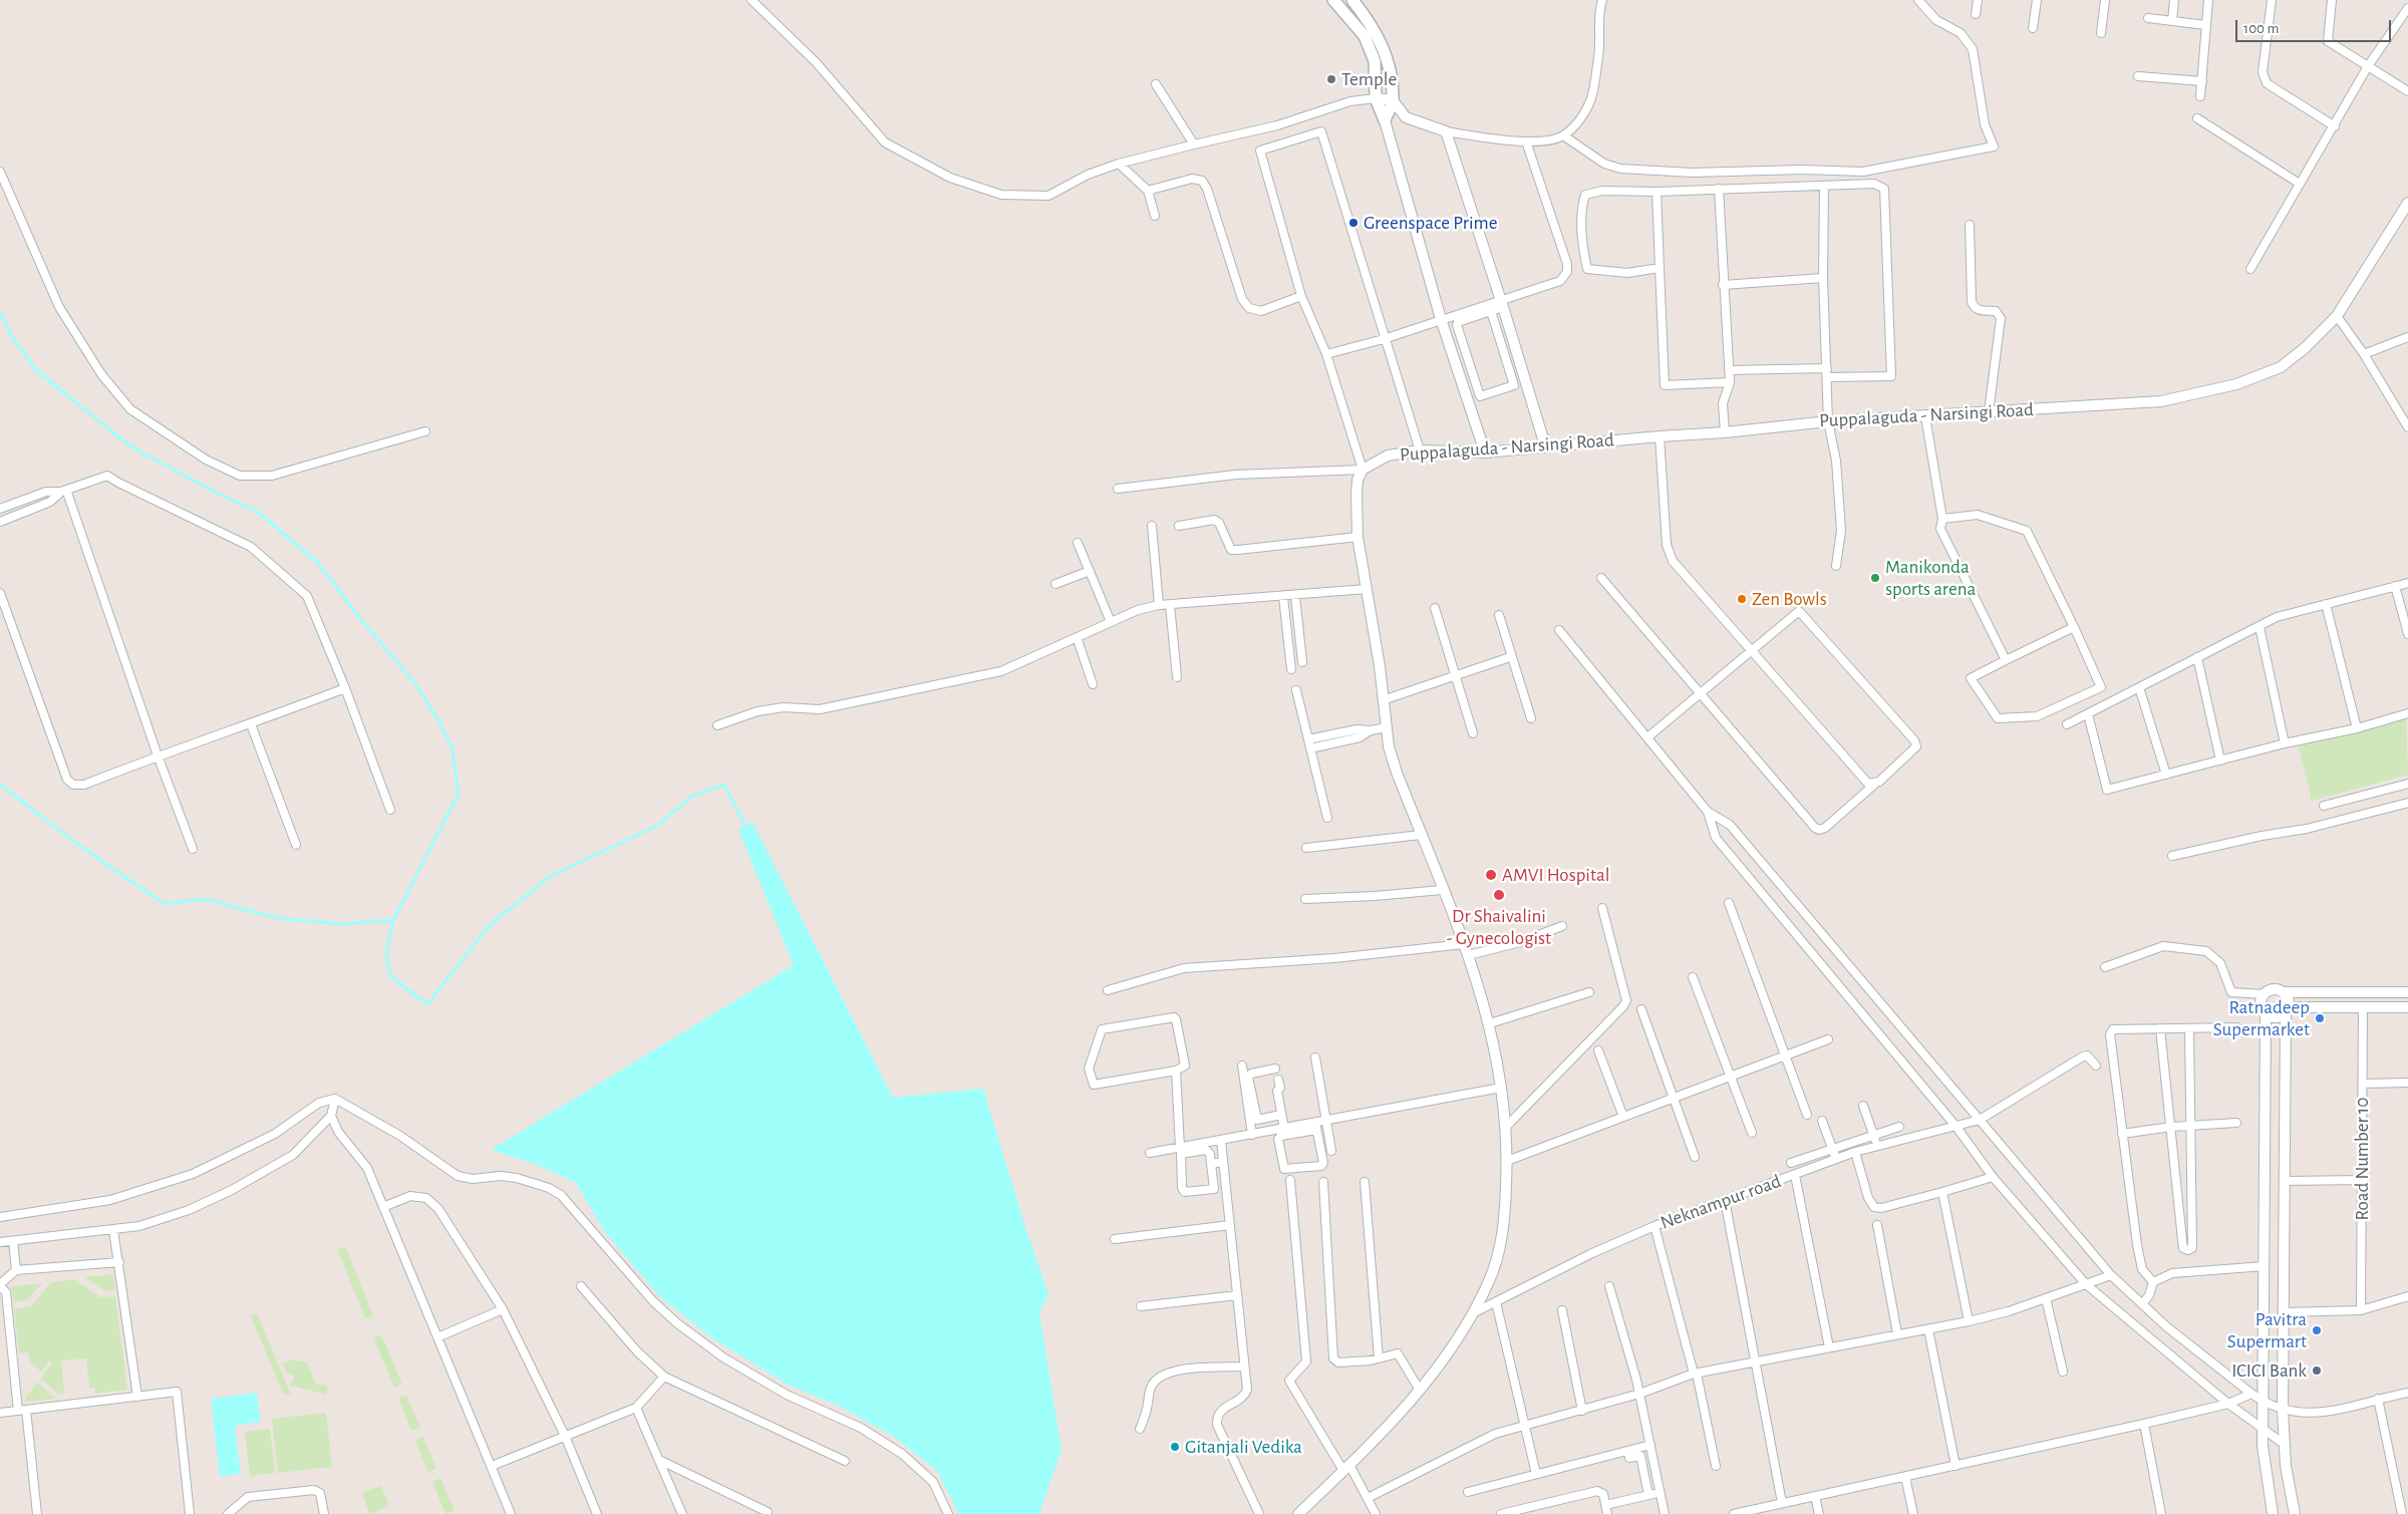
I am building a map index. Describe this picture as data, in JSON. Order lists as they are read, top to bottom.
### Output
{
  "streets": {
    "street": ["Puppalaguda - Narsingi Road", "Road Number 10", "Neknampur road"]
  },
  "places": [
    "Temple",
    "Greenspace Prime",
    "Manikonda sports arena",
    "Zen Bowls",
    "AMVI Hospital",
    "Dr Shaivalini - Gynecologist",
    "Ratnadeep Supermarket",
    "Pavitra Supermart",
    "ICICI Bank",
    "Gitanjali Vedika"
  ],
  "scale_bar": "100 m"
}
